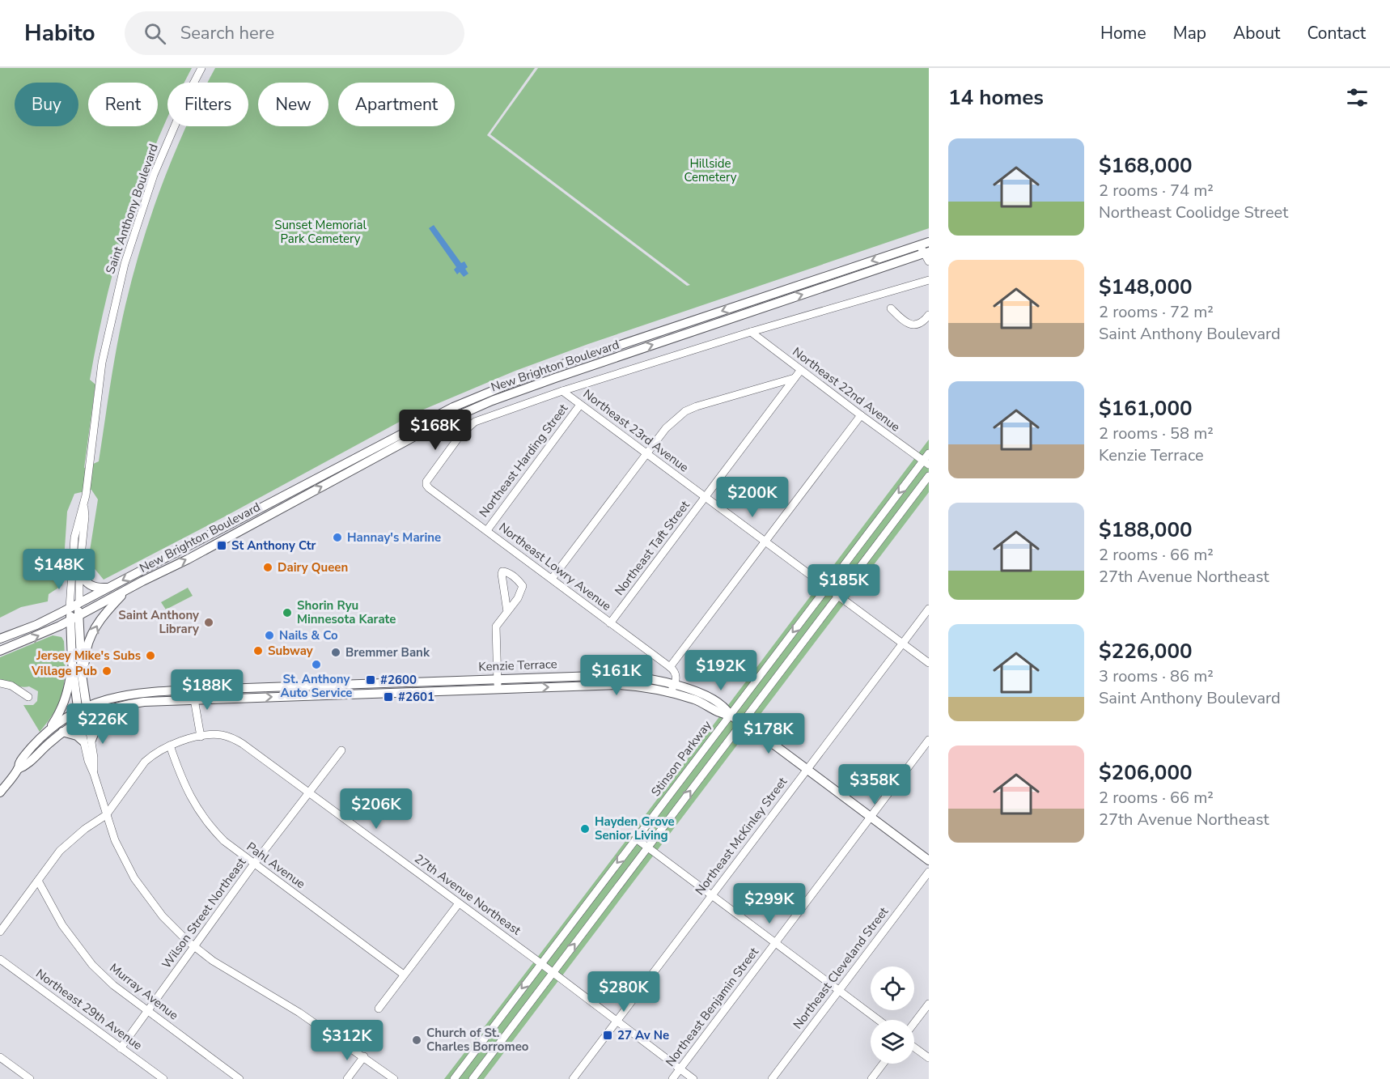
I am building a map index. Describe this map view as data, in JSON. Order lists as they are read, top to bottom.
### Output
{
  "streets": {
    "main road": ["Saint Anthony Boulevard", "New Brighton Boulevard", "Kenzie Terrace"],
    "street": [
      "Northeast 22nd Avenue",
      "Northeast 23rd Avenue",
      "Northeast Harding Street",
      "Northeast Taft Street",
      "Northeast Lowry Avenue",
      "Stinson Parkway",
      "Northeast McKinley Street",
      "Pahl Avenue",
      "27th Avenue Northeast",
      "Wilson Street Northeast",
      "Northeast Cleveland Street",
      "Murray Avenue",
      "Northeast Benjamin Street",
      "Northeast 29th Avenue"
    ]
  },
  "crossings": [
    ["Saint Anthony Boulevard", "New Brighton Boulevard"],
    ["Saint Anthony Boulevard", "Kenzie Terrace"],
    ["Saint Anthony Boulevard", "27th Avenue Northeast"],
    ["Saint Anthony Boulevard", "Wilson Street Northeast"],
    ["Northeast 22nd Avenue", "Northeast Taft Street"],
    ["Northeast 22nd Avenue", "Stinson Parkway"],
    ["Northeast 23rd Avenue", "Northeast Harding Street"],
    ["Northeast 23rd Avenue", "Northeast Taft Street"],
    ["Northeast 23rd Avenue", "Northeast Lowry Avenue"],
    ["Northeast 23rd Avenue", "Stinson Parkway"],
    ["Northeast 23rd Avenue", "Northeast McKinley Street"],
    ["Northeast Harding Street", "Northeast Lowry Avenue"],
    ["Northeast Taft Street", "Northeast Lowry Avenue"],
    ["Kenzie Terrace", "Stinson Parkway"],
    ["Stinson Parkway", "27th Avenue Northeast"],
    ["Northeast McKinley Street", "27th Avenue Northeast"],
    ["Pahl Avenue", "27th Avenue Northeast"],
    ["Pahl Avenue", "Wilson Street Northeast"],
    ["27th Avenue Northeast", "Wilson Street Northeast"],
    ["27th Avenue Northeast", "Northeast Benjamin Street"],
    ["Wilson Street Northeast", "Murray Avenue"],
    ["Wilson Street Northeast", "Northeast 29th Avenue"]
  ],
  "parks": ["Hillside Cemetery", "Sunset Memorial Park Cemetery"],
  "places": {
    "other": [
      "Hannay's Marine",
      "Dairy Queen",
      "Shorin Ryu Minnesota Karate",
      "Saint Anthony Library",
      "Nails & Co",
      "Subway",
      "Bremmer Bank",
      "Jersey Mike's Subs",
      "St. Anthony Auto Service",
      "Village Pub",
      "Hayden Grove Senior Living",
      "Church of St. Charles Borromeo"
    ],
    "transit": [
      "St Anthony Ctr",
      "#2600",
      "#2601",
      "27 Av Ne"
    ]
  },
  "page": {
    "header": "Habito",
    "search": "Search here",
    "nav": [
      "Home",
      "Map",
      "About",
      "Contact"
    ],
    "heading": "14 homes",
    "chip": [
      "Buy",
      "Rent",
      "Filters",
      "New",
      "Apartment"
    ],
    "list": [
      {
        "name": "$168,000",
        "note": "2 rooms · 74 m² · Northeast Coolidge Street"
      },
      {
        "name": "$148,000",
        "note": "2 rooms · 72 m² · Saint Anthony Boulevard"
      },
      {
        "name": "$161,000",
        "note": "2 rooms · 58 m² · Kenzie Terrace"
      },
      {
        "name": "$188,000",
        "note": "2 rooms · 66 m² · 27th Avenue Northeast"
      },
      {
        "name": "$226,000",
        "note": "3 rooms · 86 m² · Saint Anthony Boulevard"
      },
      {
        "name": "$206,000",
        "note": "2 rooms · 66 m² · 27th Avenue Northeast"
      }
    ],
    "price": [
      "$168K",
      "$200K",
      "$148K",
      "$185K",
      "$192K",
      "$161K",
      "$188K",
      "$226K",
      "$178K",
      "$358K",
      "$206K",
      "$299K",
      "$280K",
      "$312K"
    ]
  }
}
